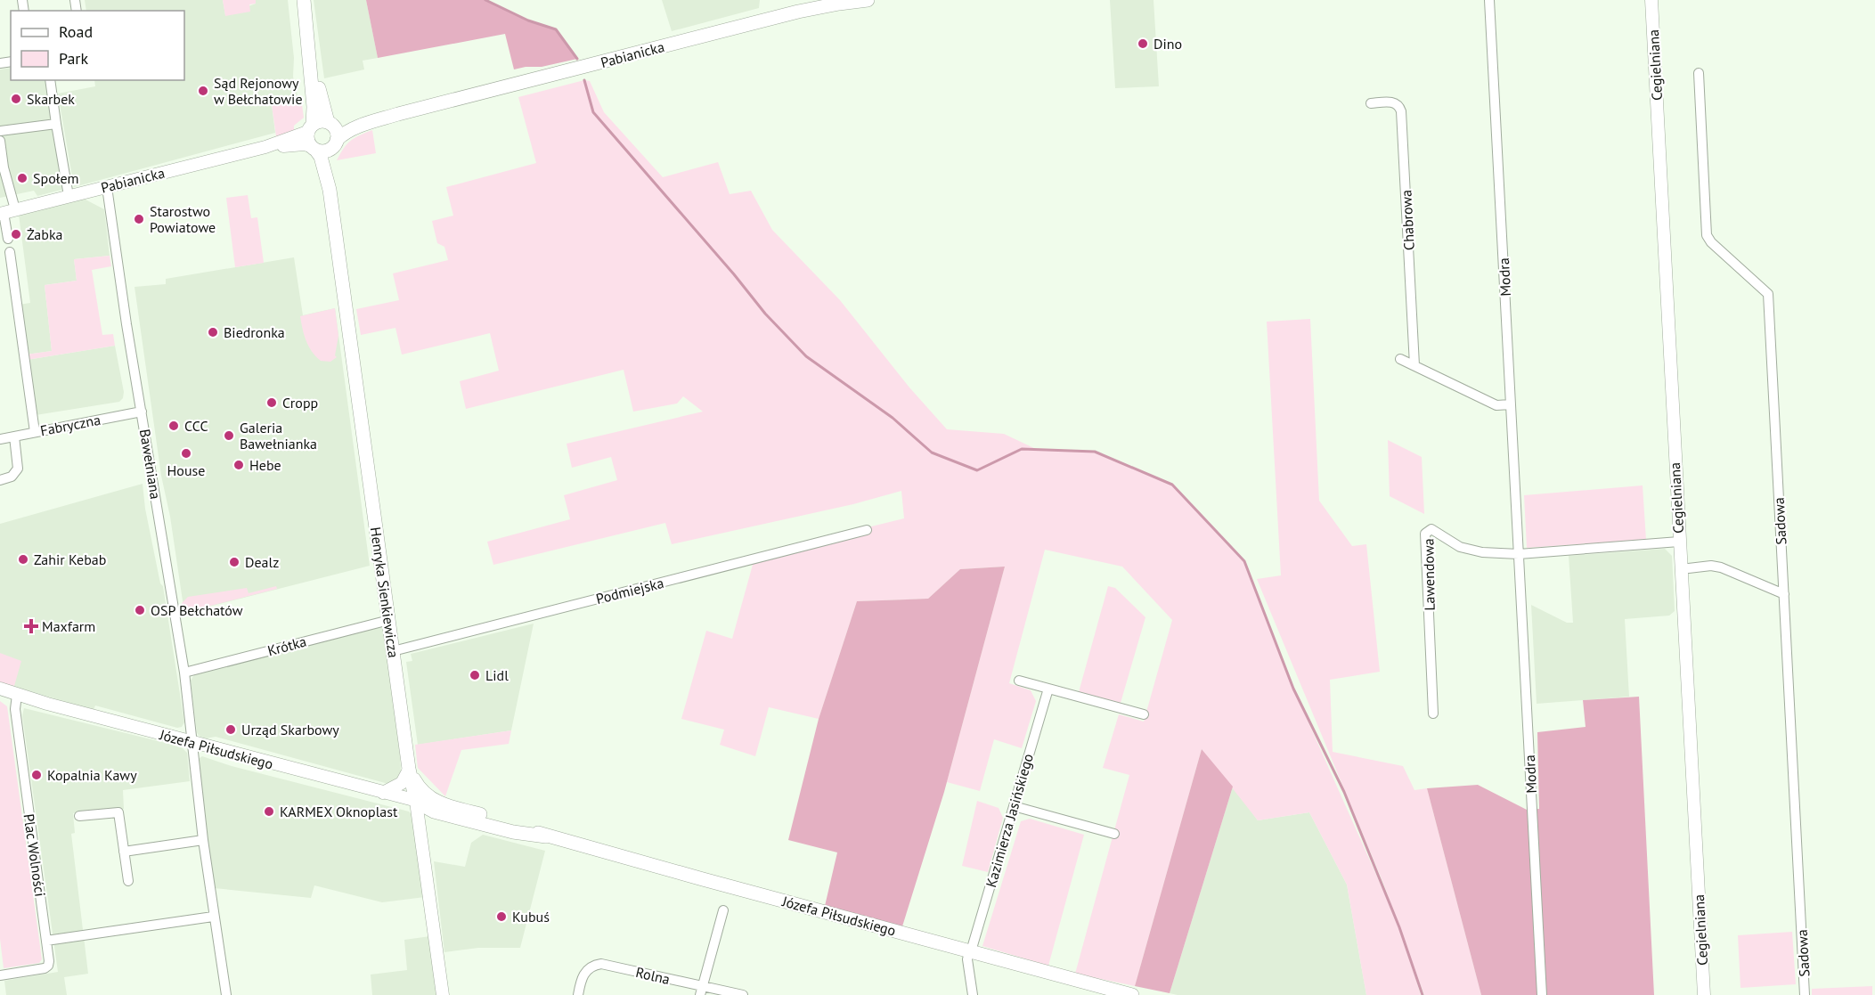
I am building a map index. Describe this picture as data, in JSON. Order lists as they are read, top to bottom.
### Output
{
  "streets": {
    "main road": ["Pabianicka", "Henryka Sienkiewicza", "Józefa Piłsudskiego"],
    "street": [
      "Cegielniana",
      "Chabrowa",
      "Modra",
      "Fabryczna",
      "Bawełniana",
      "Sadowa",
      "Lawendowa",
      "Podmiejska",
      "Krótka",
      "Kazimierza Jasińskiego",
      "Plac Wolności",
      "Rolna"
    ]
  },
  "crossings": [
    ["Pabianicka", "Bawełniana"],
    ["Pabianicka", "Henryka Sienkiewicza"],
    ["Modra", "Lawendowa"],
    ["Fabryczna", "Bawełniana"],
    ["Bawełniana", "Krótka"],
    ["Bawełniana", "Józefa Piłsudskiego"],
    ["Podmiejska", "Henryka Sienkiewicza"],
    ["Henryka Sienkiewicza", "Krótka"],
    ["Henryka Sienkiewicza", "Józefa Piłsudskiego"],
    ["Józefa Piłsudskiego", "Kazimierza Jasińskiego"],
    ["Józefa Piłsudskiego", "Plac Wolności"]
  ],
  "places": {
    "other": [
      "Dino",
      "Sąd Rejonowy w Bełchatowie",
      "Skarbek",
      "Społem",
      "Starostwo Powiatowe",
      "Żabka",
      "Biedronka",
      "Cropp",
      "CCC",
      "Galeria Bawełnianka",
      "House",
      "Hebe",
      "Zahir Kebab",
      "Dealz",
      "OSP Bełchatów",
      "Lidl",
      "Urząd Skarbowy",
      "Kopalnia Kawy",
      "KARMEX Oknoplast",
      "Kubuś"
    ],
    "health": ["Maxfarm"]
  },
  "legend": ["Road", "Park"]
}
